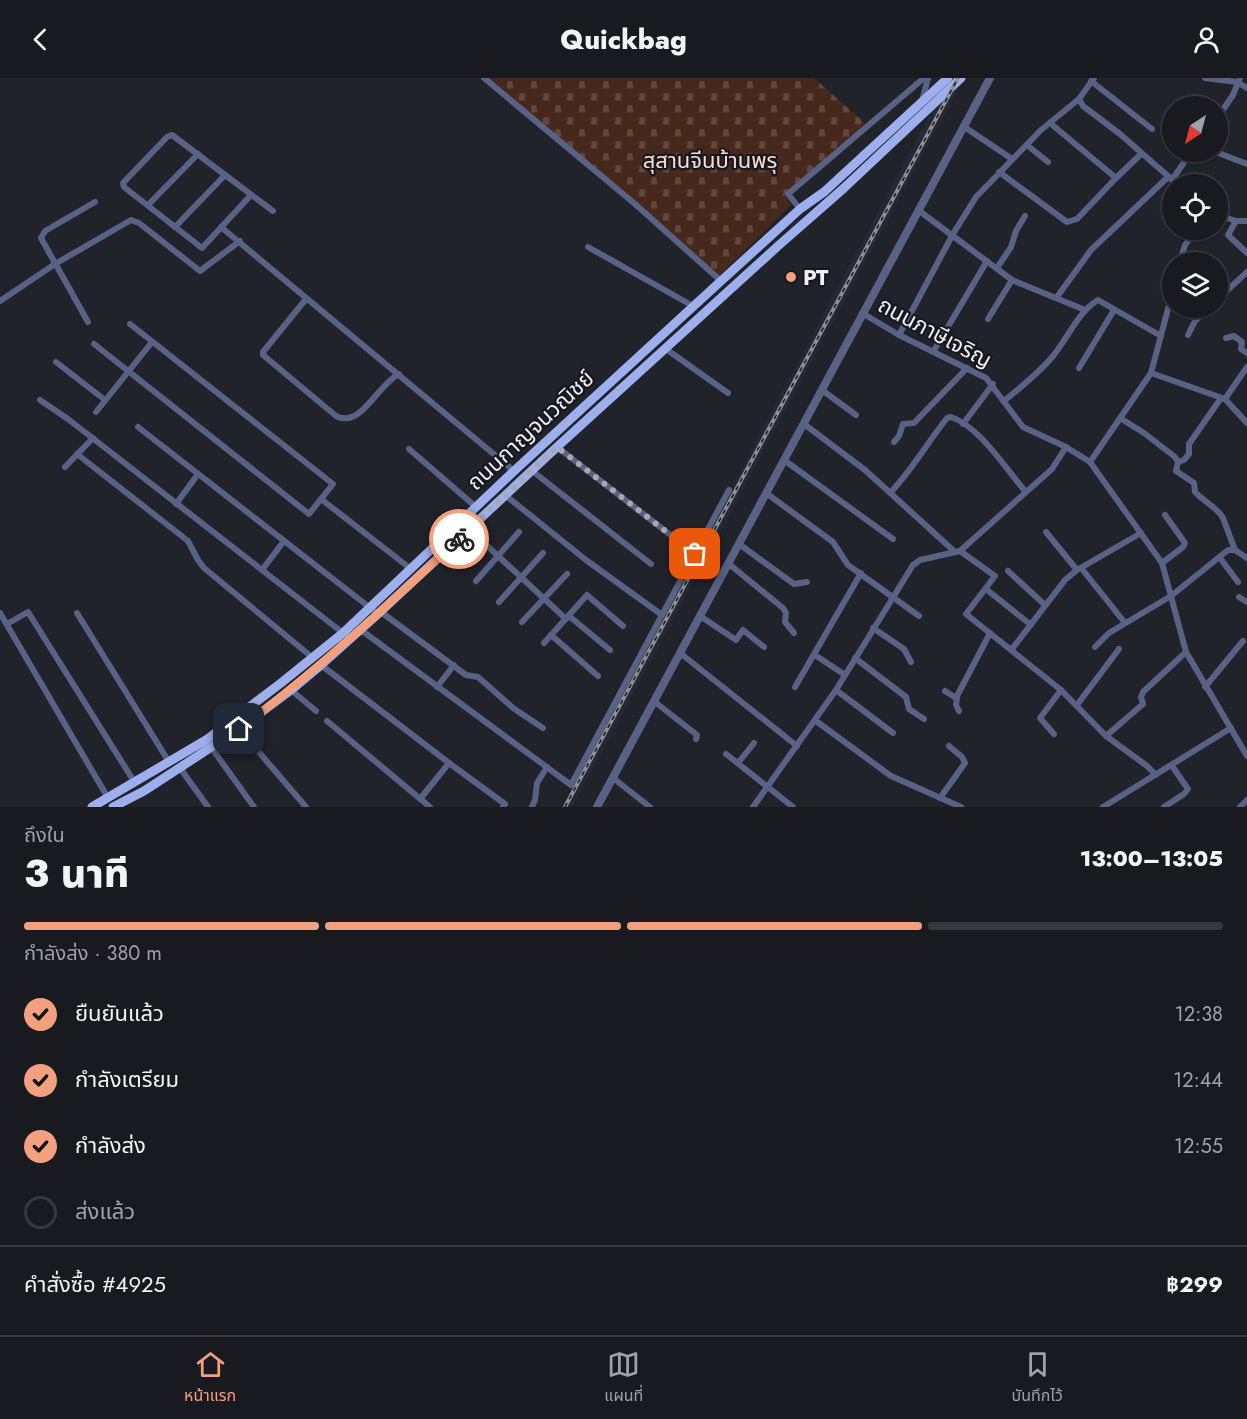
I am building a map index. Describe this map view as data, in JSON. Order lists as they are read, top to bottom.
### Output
{
  "streets": {
    "highway": ["ถนนกาญจนวณิชย์"],
    "street": ["ถนนภาษีเจริญ"]
  },
  "parks": ["สุสานจีนบ้านพรุ"],
  "places": ["PT"],
  "north": "bottom left",
  "page": {
    "header": "Quickbag",
    "heading": ["3 นาที", "ถึงใน", "13:00–13:05"],
    "panel": ["คำสั่งซื้อ #4925", "฿299"],
    "bar": "กำลังส่ง · 380 m",
    "list": [
      ["ยืนยันแล้ว", "12:38"],
      ["กำลังเตรียม", "12:44"],
      ["กำลังส่ง", "12:55"],
      "ส่งแล้ว"
    ],
    "tabs": ["หน้าแรก", "แผนที่", "บันทึกไว้"]
  }
}
